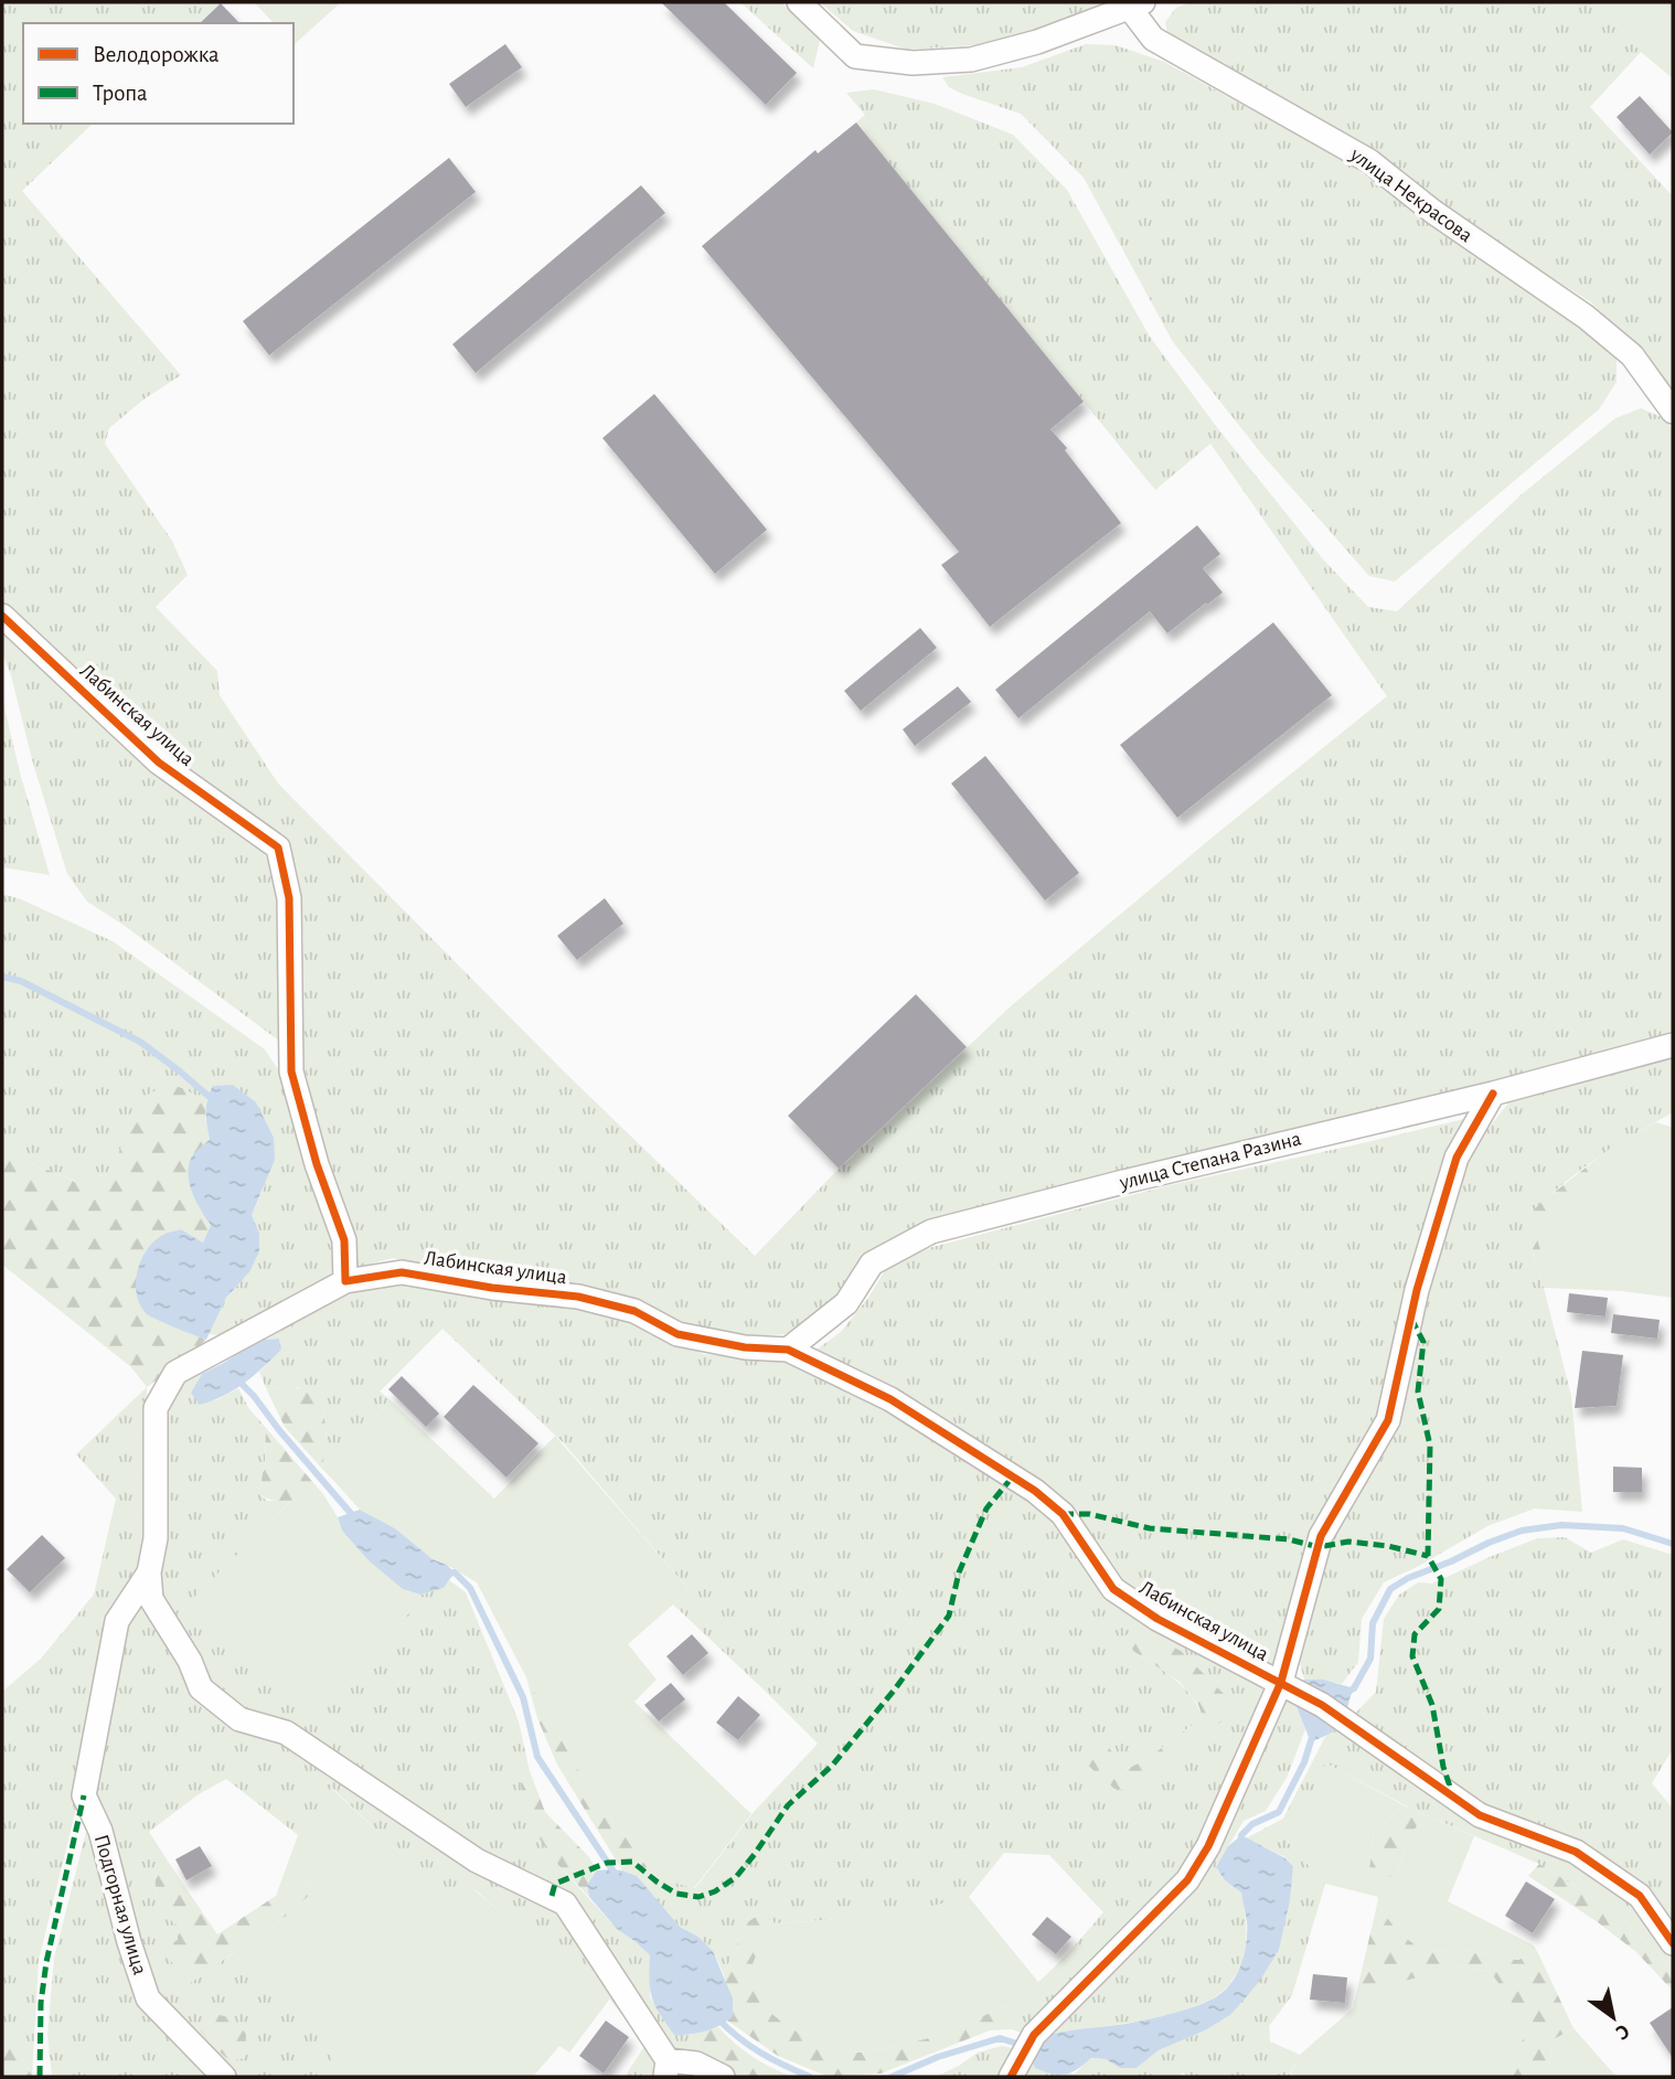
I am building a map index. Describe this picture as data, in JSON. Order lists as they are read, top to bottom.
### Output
{
  "streets": {
    "street": [
      "улица Некрасова",
      "Лабинская улица",
      "улица Степана Разина",
      "Подгорная улица"
    ]
  },
  "crossings": [
    ["Лабинская улица", "улица Степана Разина"]
  ],
  "legend": ["Велодорожка", "Тропа"],
  "north": "bottom right"
}
